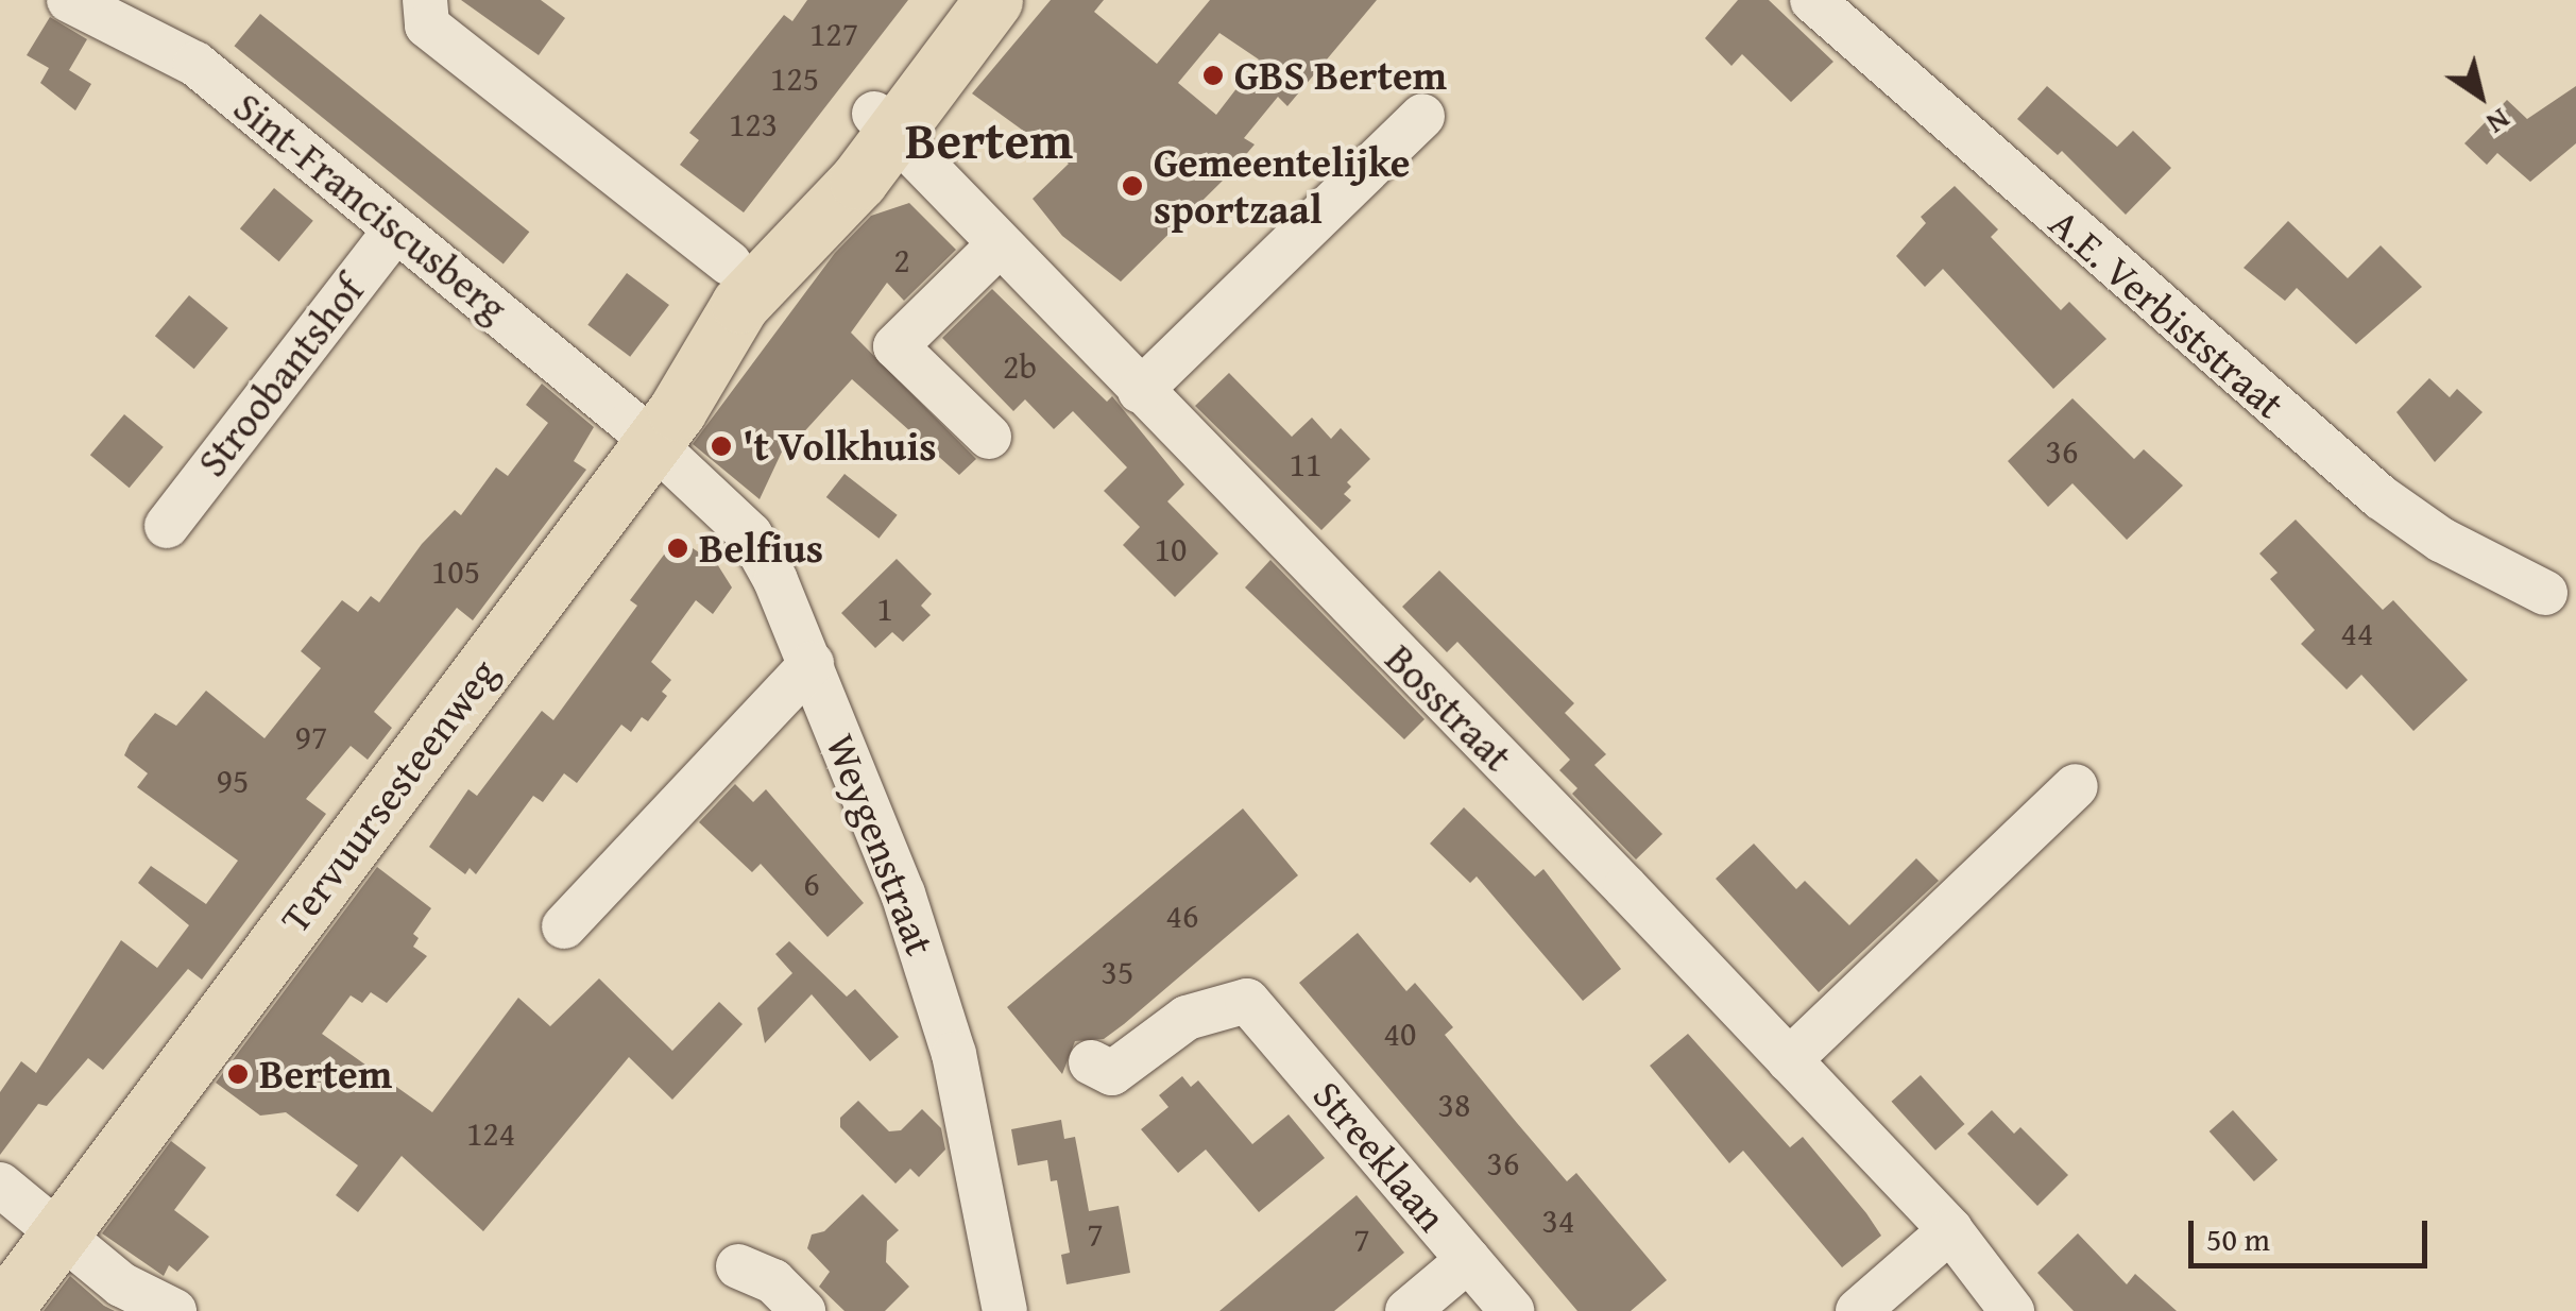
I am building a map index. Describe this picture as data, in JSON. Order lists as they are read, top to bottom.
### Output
{
  "streets": {
    "main road": ["Tervuursesteenweg"],
    "street": [
      "Sint-Franciscusberg",
      "A.E. Verbiststraat",
      "Stroobantshof",
      "Bosstraat",
      "Weygenstraat",
      "Streeklaan"
    ]
  },
  "crossings": [
    ["Sint-Franciscusberg", "Stroobantshof"],
    ["Sint-Franciscusberg", "Tervuursesteenweg"],
    ["Sint-Franciscusberg", "Weygenstraat"],
    ["Bosstraat", "Tervuursesteenweg"],
    ["Tervuursesteenweg", "Weygenstraat"]
  ],
  "districts": ["Bertem"],
  "places": [
    "GBS Bertem",
    "Gemeentelijke sportzaal",
    "'t Volkhuis",
    "Belfius",
    "Bertem"
  ],
  "house_numbers": [
    "127",
    "125",
    "123",
    "2",
    "2b",
    "36",
    "11",
    "10",
    "105",
    "1",
    "44",
    "97",
    "95",
    "6",
    "46",
    "35",
    "40",
    "38",
    "124",
    "36",
    "34",
    "7",
    "7"
  ],
  "scale_bar": "50 m",
  "north": "bottom right"
}
